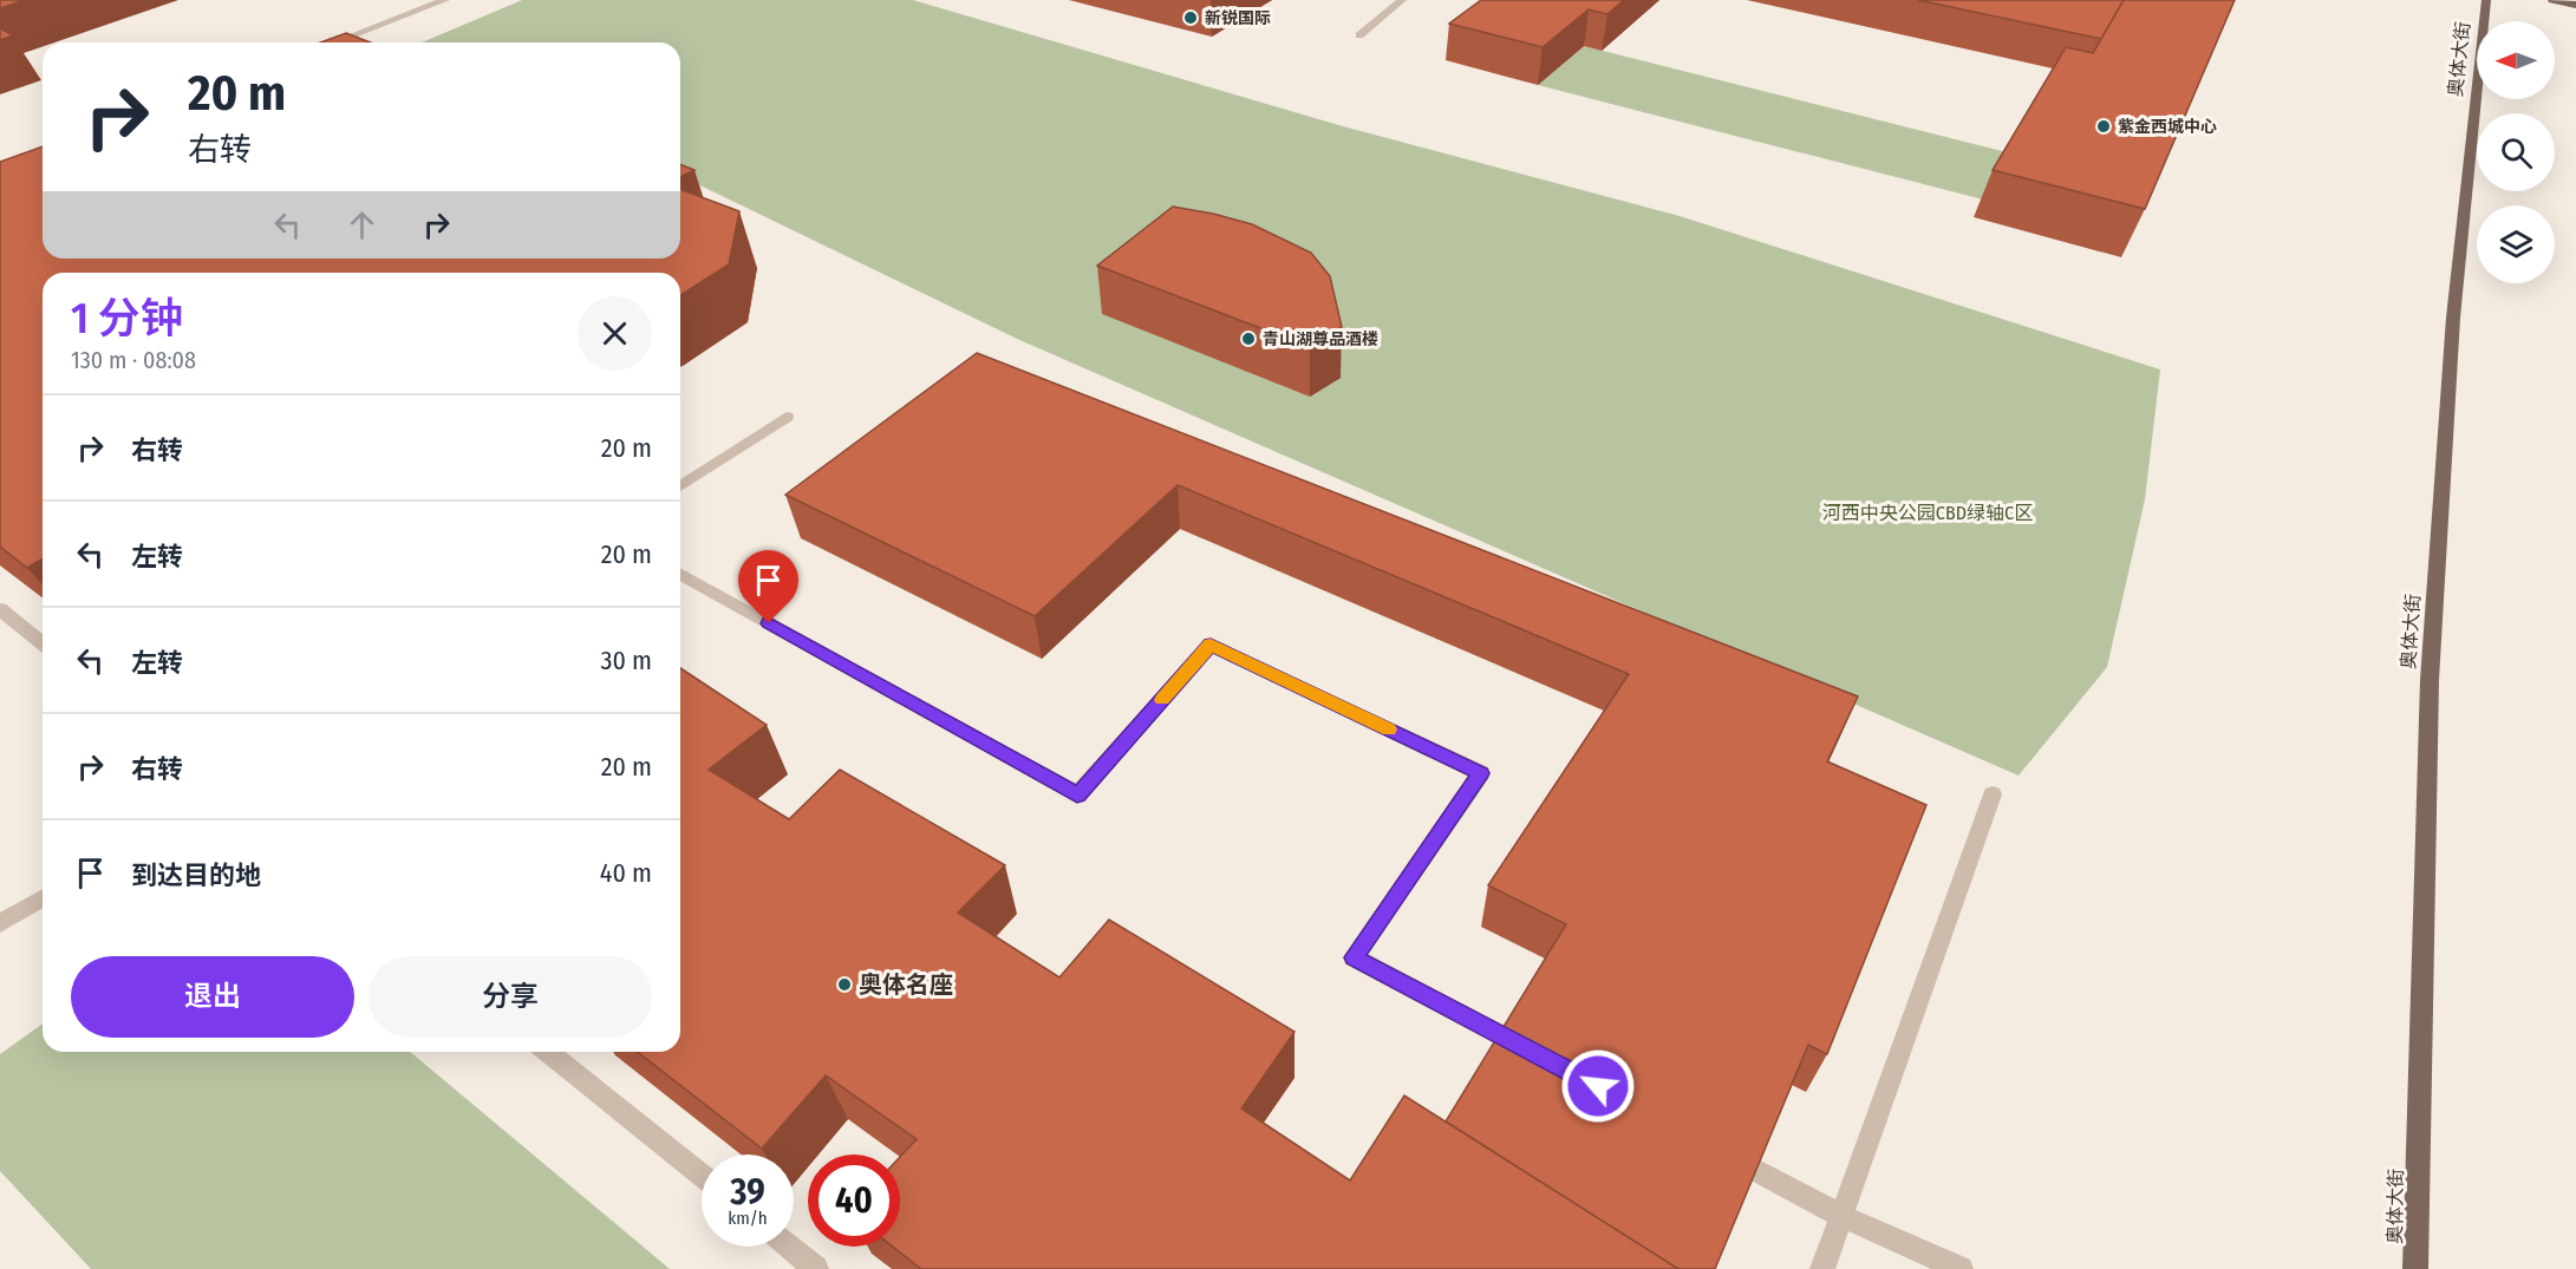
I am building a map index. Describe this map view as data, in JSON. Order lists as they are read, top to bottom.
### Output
{
  "streets": {
    "main road": ["奥体大街"]
  },
  "parks": ["河西中央公园CBD绿轴C区"],
  "places": [
    "新锐国际",
    "紫金西城中心",
    "青山湖尊品酒楼",
    "奥体名座"
  ],
  "north": "left",
  "page": {
    "turn": ["20 m", "右转"],
    "heading": ["1 分钟", "130 m · 08:08"],
    "list": [
      {
        "name": "右转",
        "value": "20 m"
      },
      {
        "name": "左转",
        "value": "20 m"
      },
      {
        "name": "左转",
        "value": "30 m"
      },
      {
        "name": "右转",
        "value": "20 m"
      },
      {
        "name": "到达目的地",
        "value": "40 m"
      }
    ],
    "buttons": ["退出", "分享"],
    "speed": "39 km/h",
    "limit": "40"
  }
}
